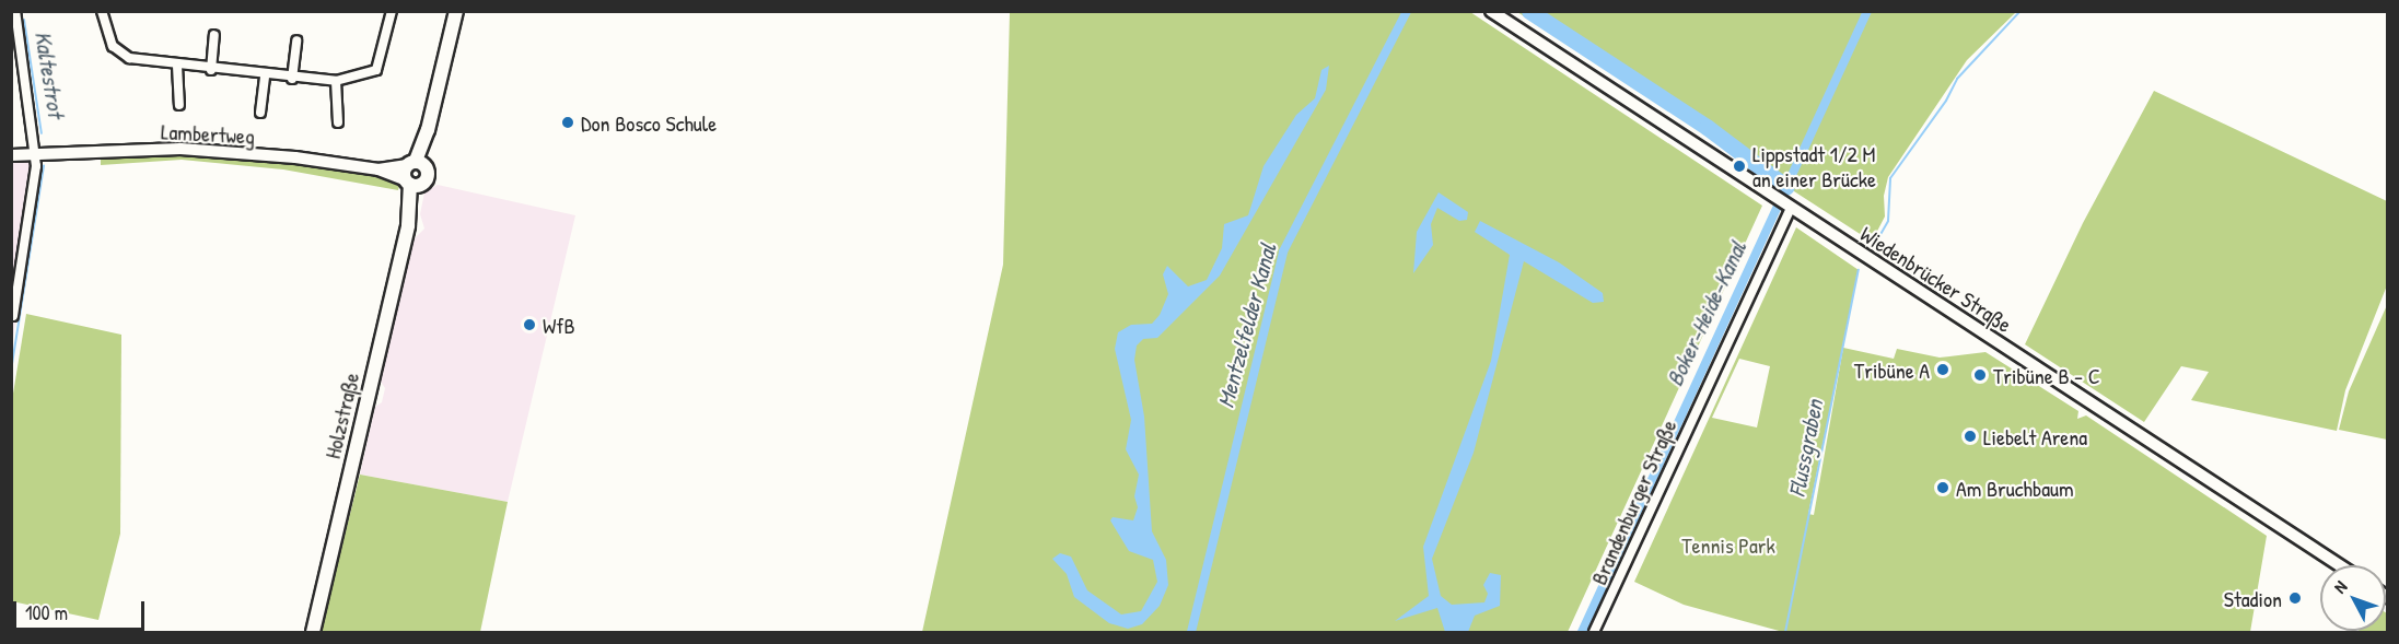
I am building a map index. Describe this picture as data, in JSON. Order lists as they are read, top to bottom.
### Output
{
  "streets": {
    "main road": ["Holzstraße"],
    "street": ["Lambertweg", "Wiedenbrücker Straße", "Brandenburger Straße"]
  },
  "crossings": [
    ["Lambertweg", "Holzstraße"],
    ["Wiedenbrücker Straße", "Brandenburger Straße"]
  ],
  "water": [
    "Kaltestrot",
    "Boker-Heide-Kanal",
    "Mentzelfelder Kanal",
    "Flussgraben"
  ],
  "parks": ["Tennis Park"],
  "places": [
    "Don Bosco Schule",
    "Lippstadt 1/2 M an einer Brücke",
    "WfB",
    "Tribüne A",
    "Tribüne B - C",
    "Liebelt Arena",
    "Am Bruchbaum",
    "Stadion"
  ],
  "scale_bar": "100 m",
  "north": "top left"
}
